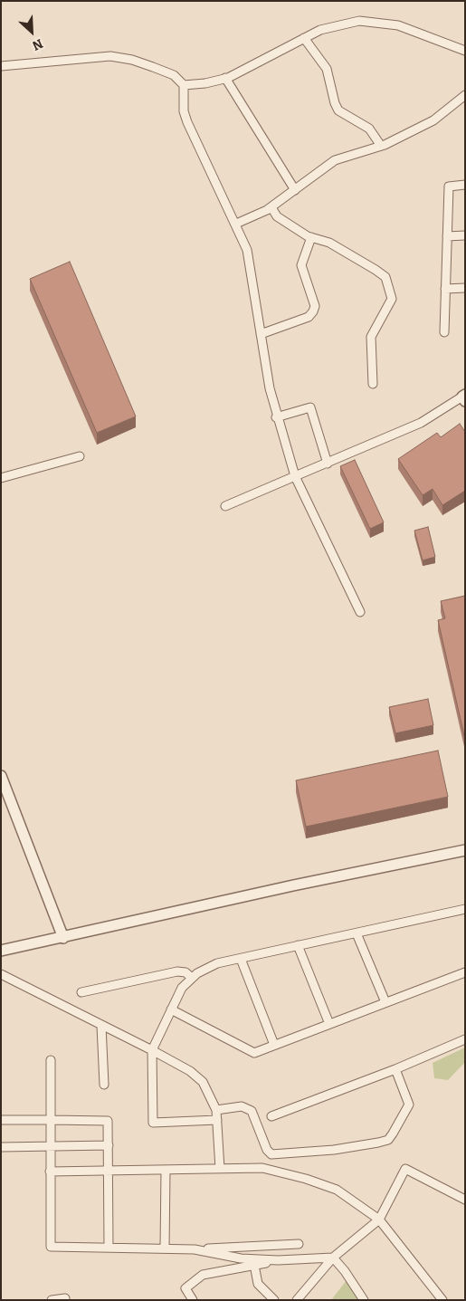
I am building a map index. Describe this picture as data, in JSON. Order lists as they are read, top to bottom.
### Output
{
  "north": "bottom right"
}
